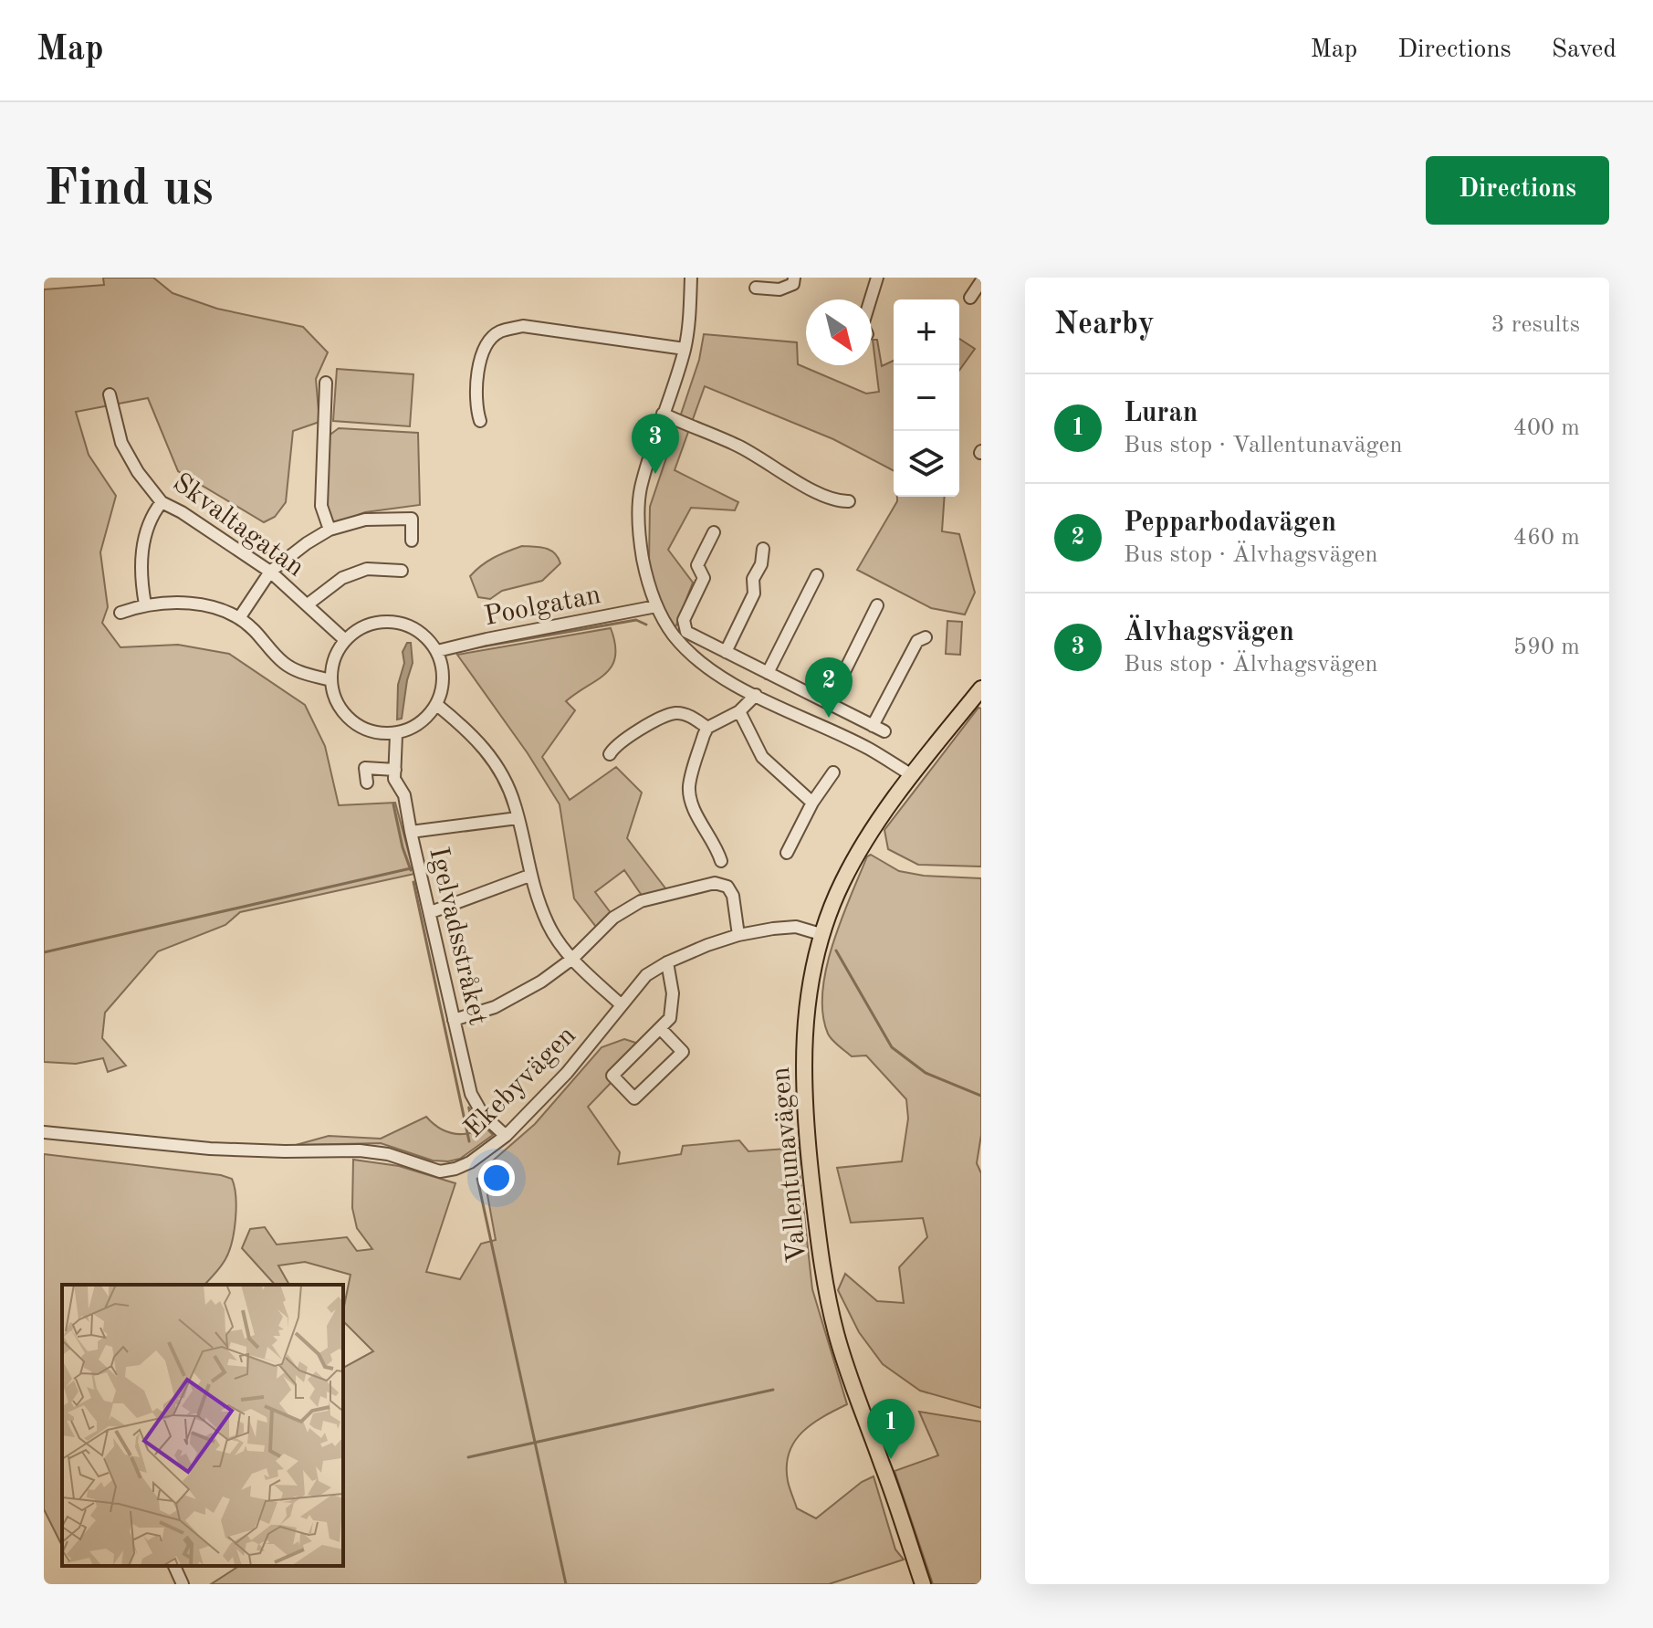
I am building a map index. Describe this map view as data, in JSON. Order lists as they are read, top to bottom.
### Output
{
  "streets": {
    "main road": ["Vallentunavägen"],
    "street": [
      "Skvaltagatan",
      "Poolgatan",
      "Igelvadsstråket",
      "Ekebyvägen"
    ]
  },
  "crossings": [
    ["Skvaltagatan", "Poolgatan"],
    ["Skvaltagatan", "Igelvadsstråket"],
    ["Poolgatan", "Igelvadsstråket"],
    ["Igelvadsstråket", "Ekebyvägen"],
    ["Ekebyvägen", "Vallentunavägen"]
  ],
  "north": "bottom right",
  "page": {
    "header": "Map",
    "nav": ["Map", "Directions", "Saved"],
    "buttons": "Directions",
    "title": "Find us",
    "heading": ["Nearby", "3 results"],
    "map_buttons": ["+", "−"],
    "list": [
      {
        "mark": "1",
        "name": "Luran",
        "note": "Bus stop · Vallentunavägen",
        "value": "400 m"
      },
      {
        "mark": "2",
        "name": "Pepparbodavägen",
        "note": "Bus stop · Älvhagsvägen",
        "value": "460 m"
      },
      {
        "mark": "3",
        "name": "Älvhagsvägen",
        "note": "Bus stop · Älvhagsvägen",
        "value": "590 m"
      }
    ],
    "pins": ["3", "2", "1"]
  }
}
